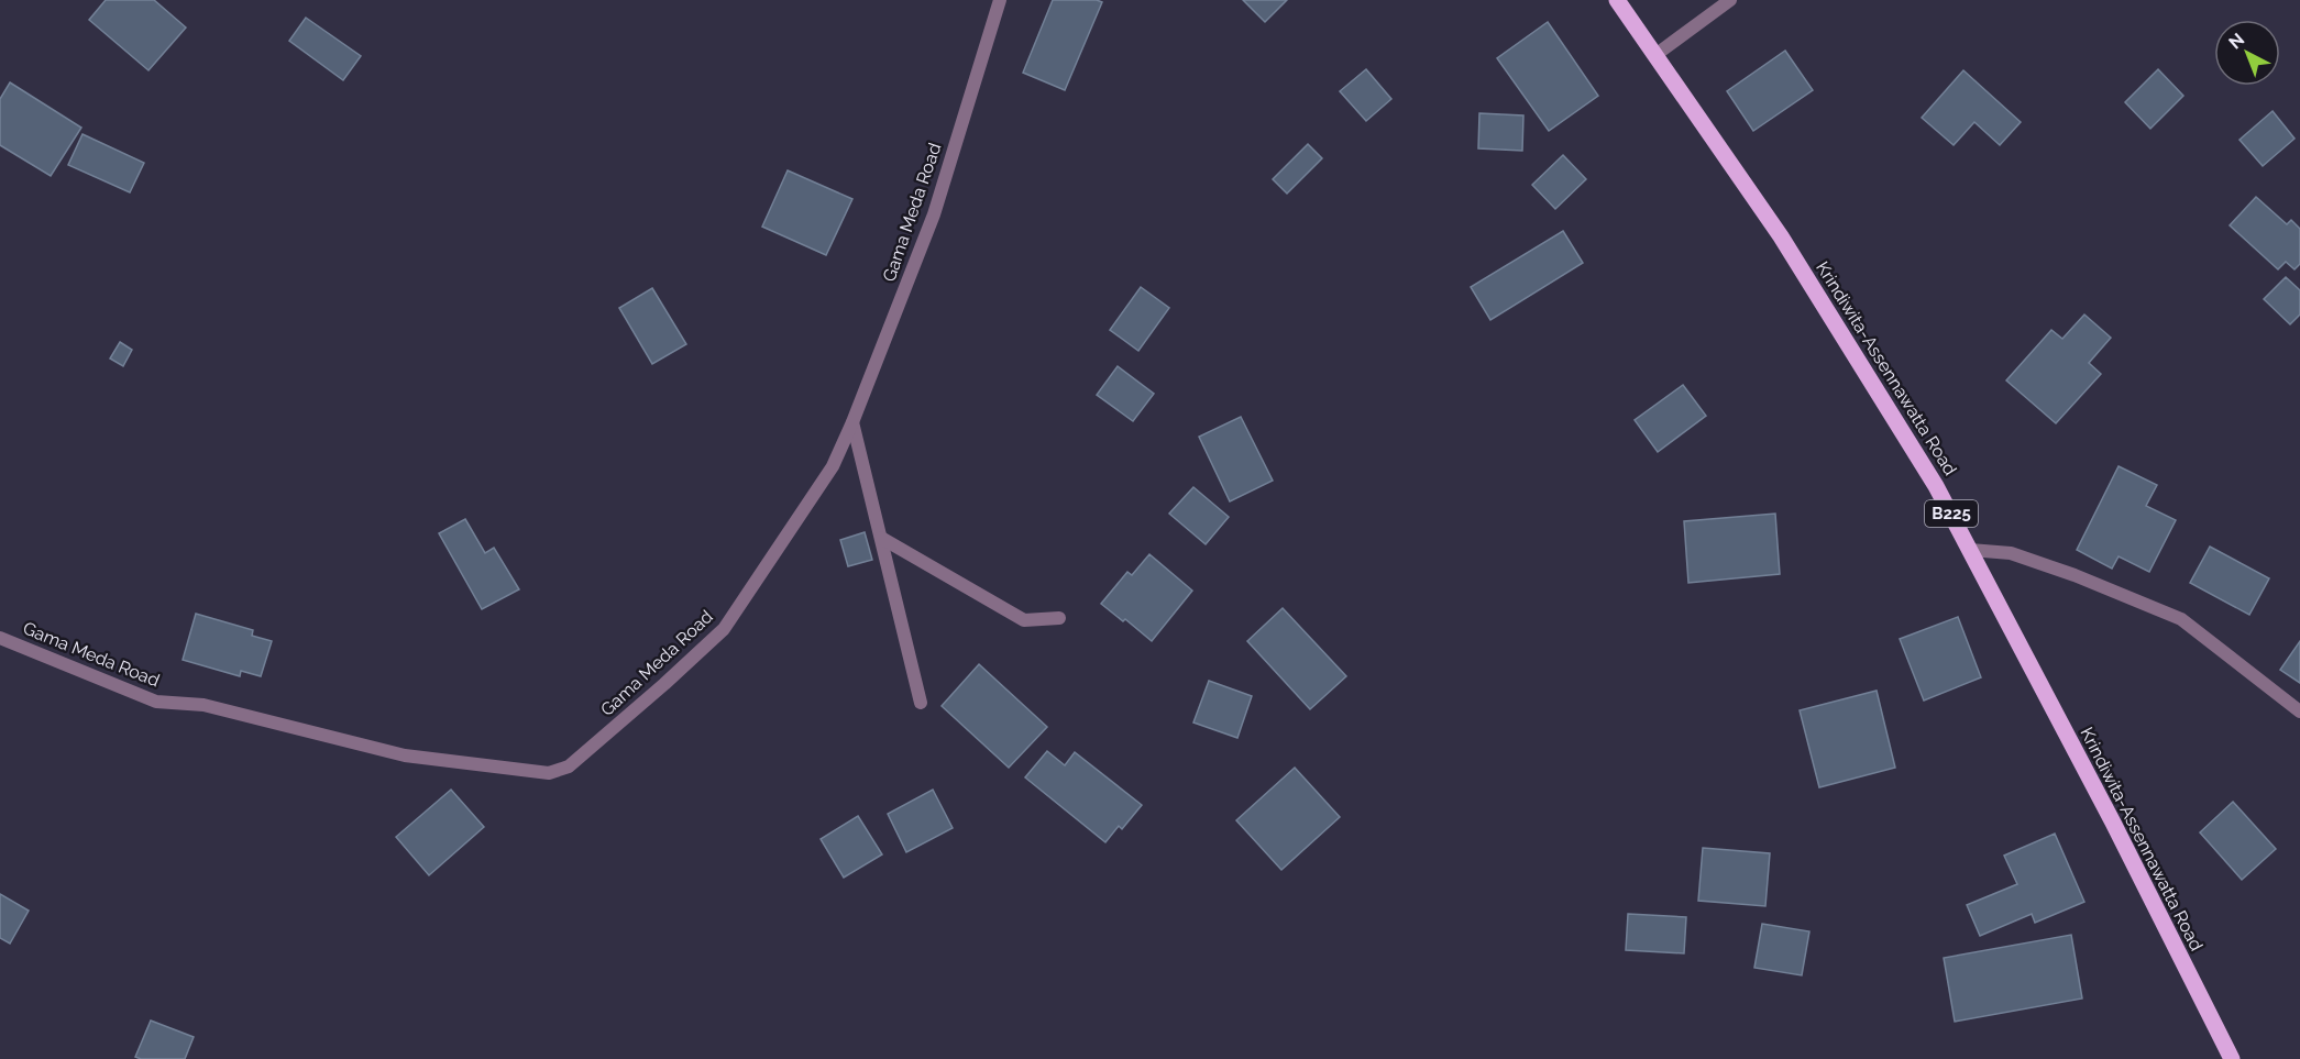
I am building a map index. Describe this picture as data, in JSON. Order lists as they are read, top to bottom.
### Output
{
  "streets": {
    "main road": ["Krindiwita-Assennawatta Road", "B225"],
    "street": ["Gama Meda Road"]
  },
  "north": "top left"
}
